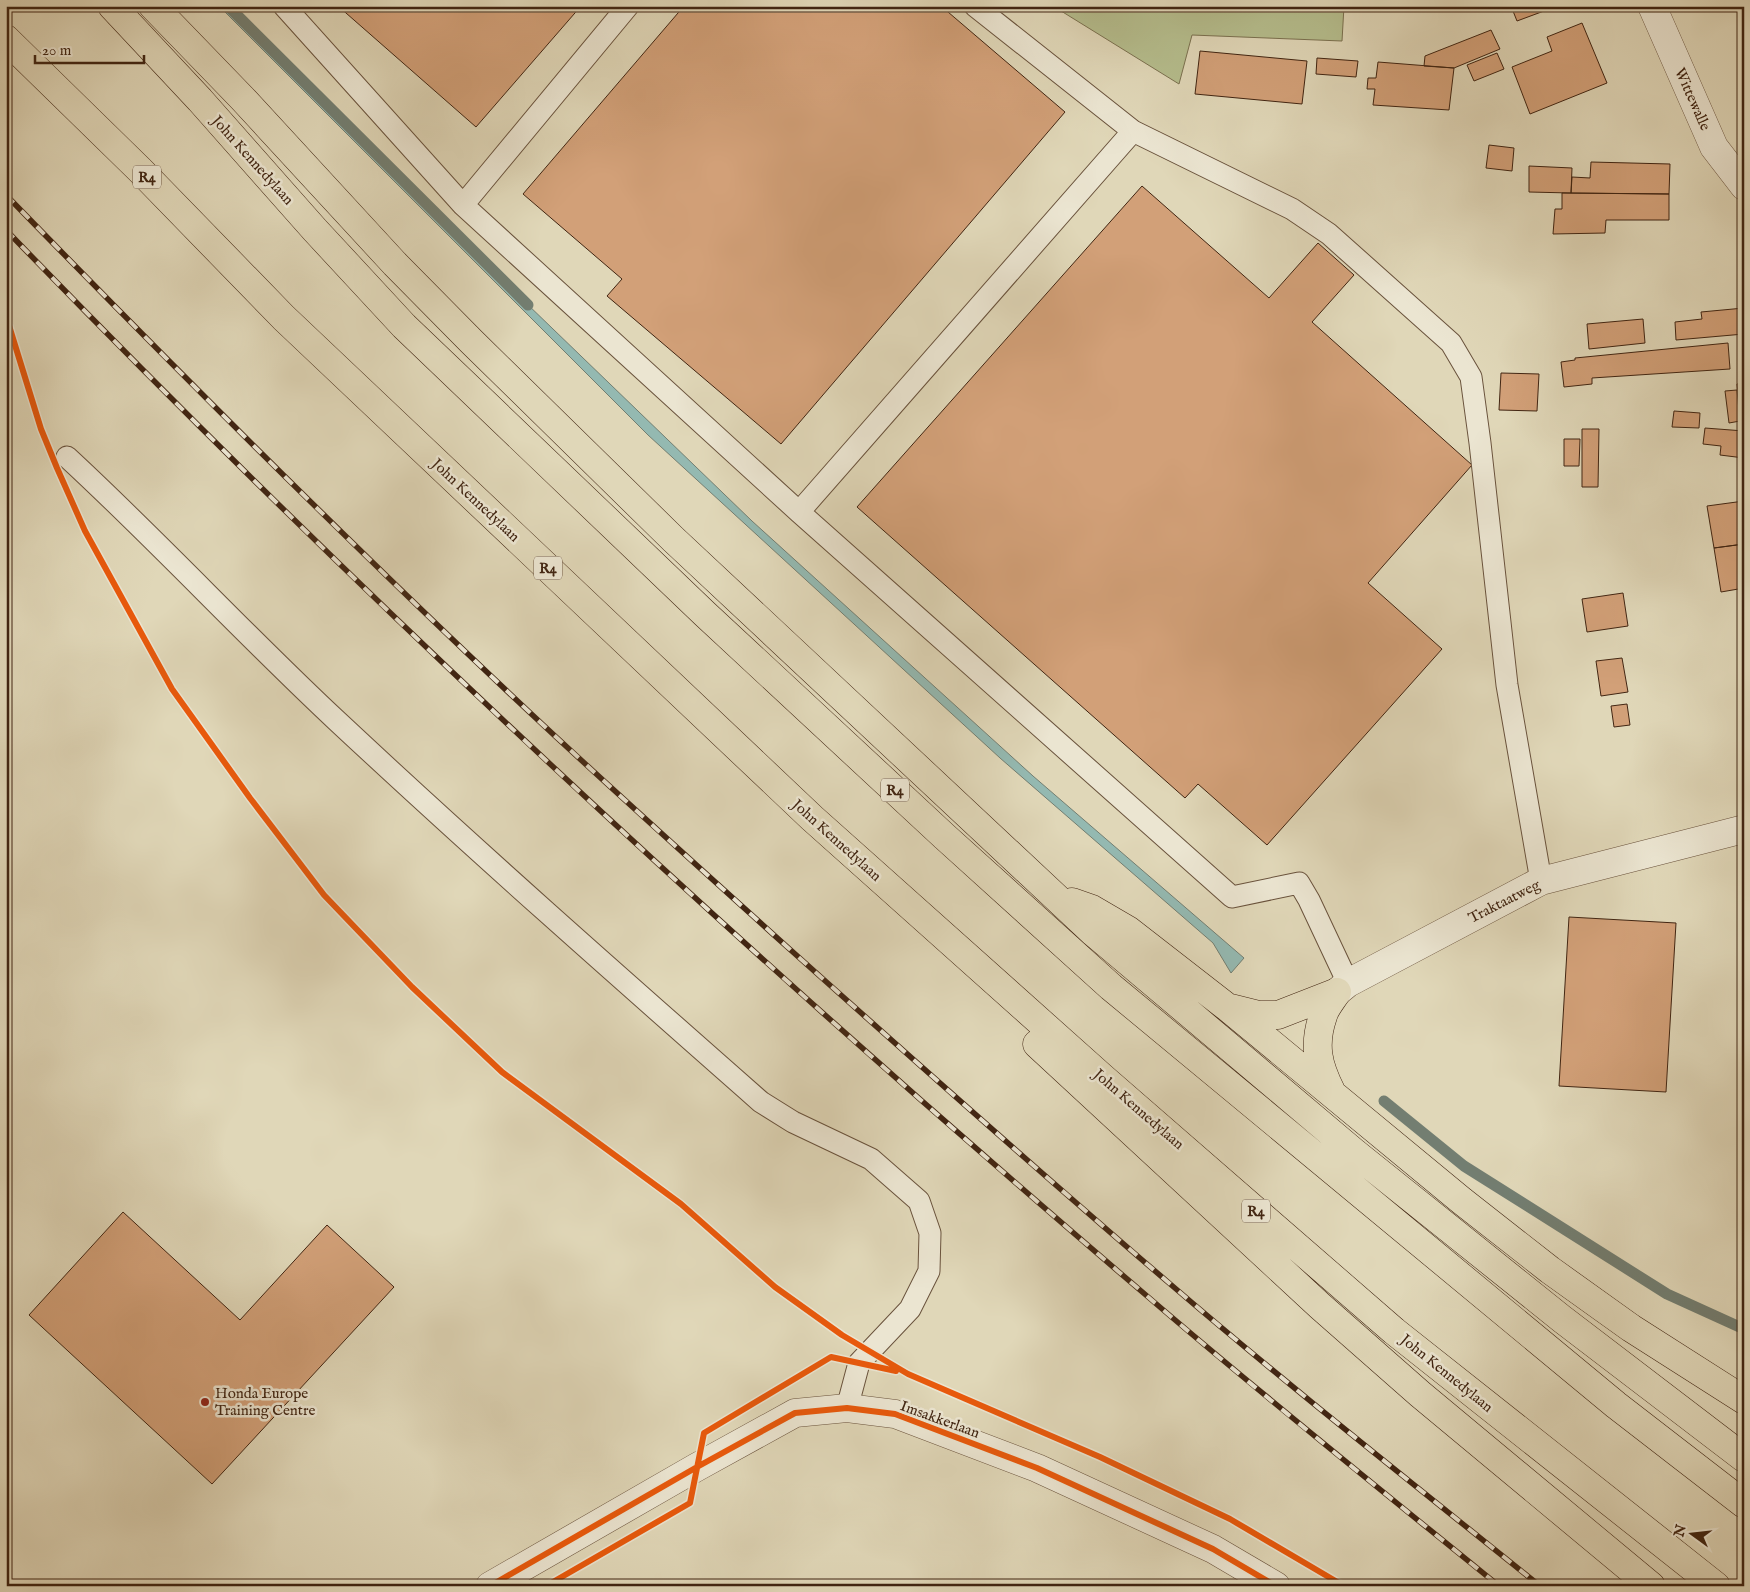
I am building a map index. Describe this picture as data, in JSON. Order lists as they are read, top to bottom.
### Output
{
  "streets": {
    "highway": ["John Kennedylaan", "R4"],
    "street": ["Wittewalle", "Traktaatweg", "Imsakkerlaan"]
  },
  "places": ["Honda Europe Training Centre"],
  "scale_bar": "20 m",
  "north": "left"
}
